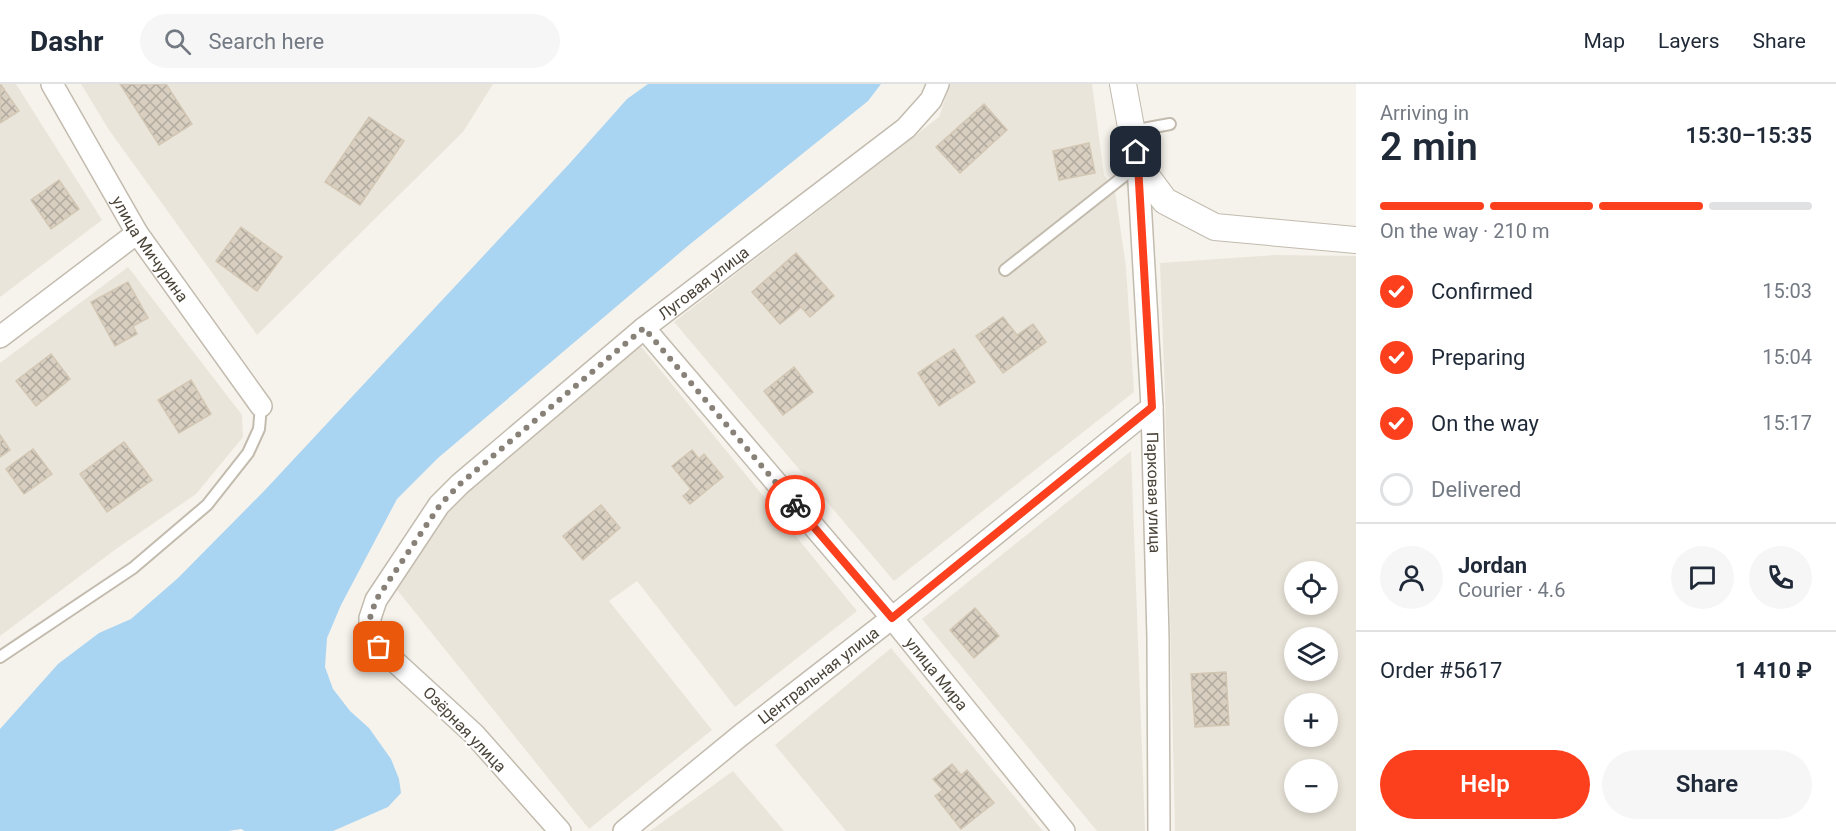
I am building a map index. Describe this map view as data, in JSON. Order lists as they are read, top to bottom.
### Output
{
  "streets": {
    "street": [
      "улица Мичурина",
      "Луговая улица",
      "Парковая улица",
      "улица Мира",
      "Центральная улица",
      "Озёрная улица"
    ]
  },
  "crossings": [
    ["Луговая улица", "улица Мира"],
    ["Луговая улица", "Озёрная улица"],
    ["Парковая улица", "Центральная улица"],
    ["улица Мира", "Центральная улица"]
  ],
  "page": {
    "header": "Dashr",
    "search": "Search here",
    "nav": ["Map", "Layers", "Share"],
    "heading": ["2 min", "Arriving in", "15:30–15:35"],
    "panel": [
      "Jordan",
      "Courier · 4.6",
      "Order #5617",
      "1 410 ₽"
    ],
    "bar": "On the way · 210 m",
    "list": [
      ["Confirmed", "15:03"],
      ["Preparing", "15:04"],
      ["On the way", "15:17"],
      "Delivered"
    ],
    "map_buttons": ["+", "−"],
    "buttons": ["Help", "Share"]
  }
}
